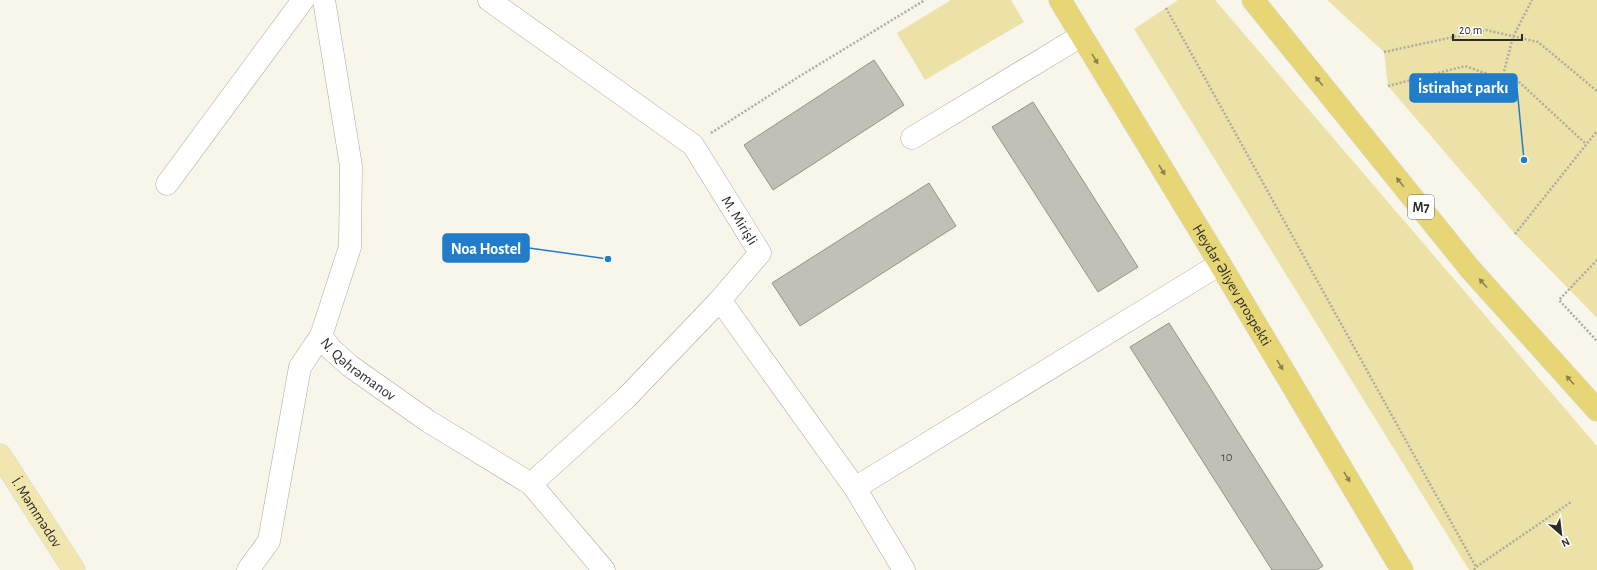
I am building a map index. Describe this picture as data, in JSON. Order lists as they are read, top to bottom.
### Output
{
  "streets": {
    "highway": ["M7", "Heydər Əliyev prospekti"],
    "main road": ["İ. Məmmədov"],
    "street": ["M. Mirişli", "N. Qəhrəmanov"]
  },
  "crossings": [
    ["M. Mirişli", "N. Qəhrəmanov"]
  ],
  "places": ["İstirahət parkı", "Noa Hostel"],
  "house_numbers": ["10"],
  "scale_bar": "20 m",
  "north": "bottom right"
}
